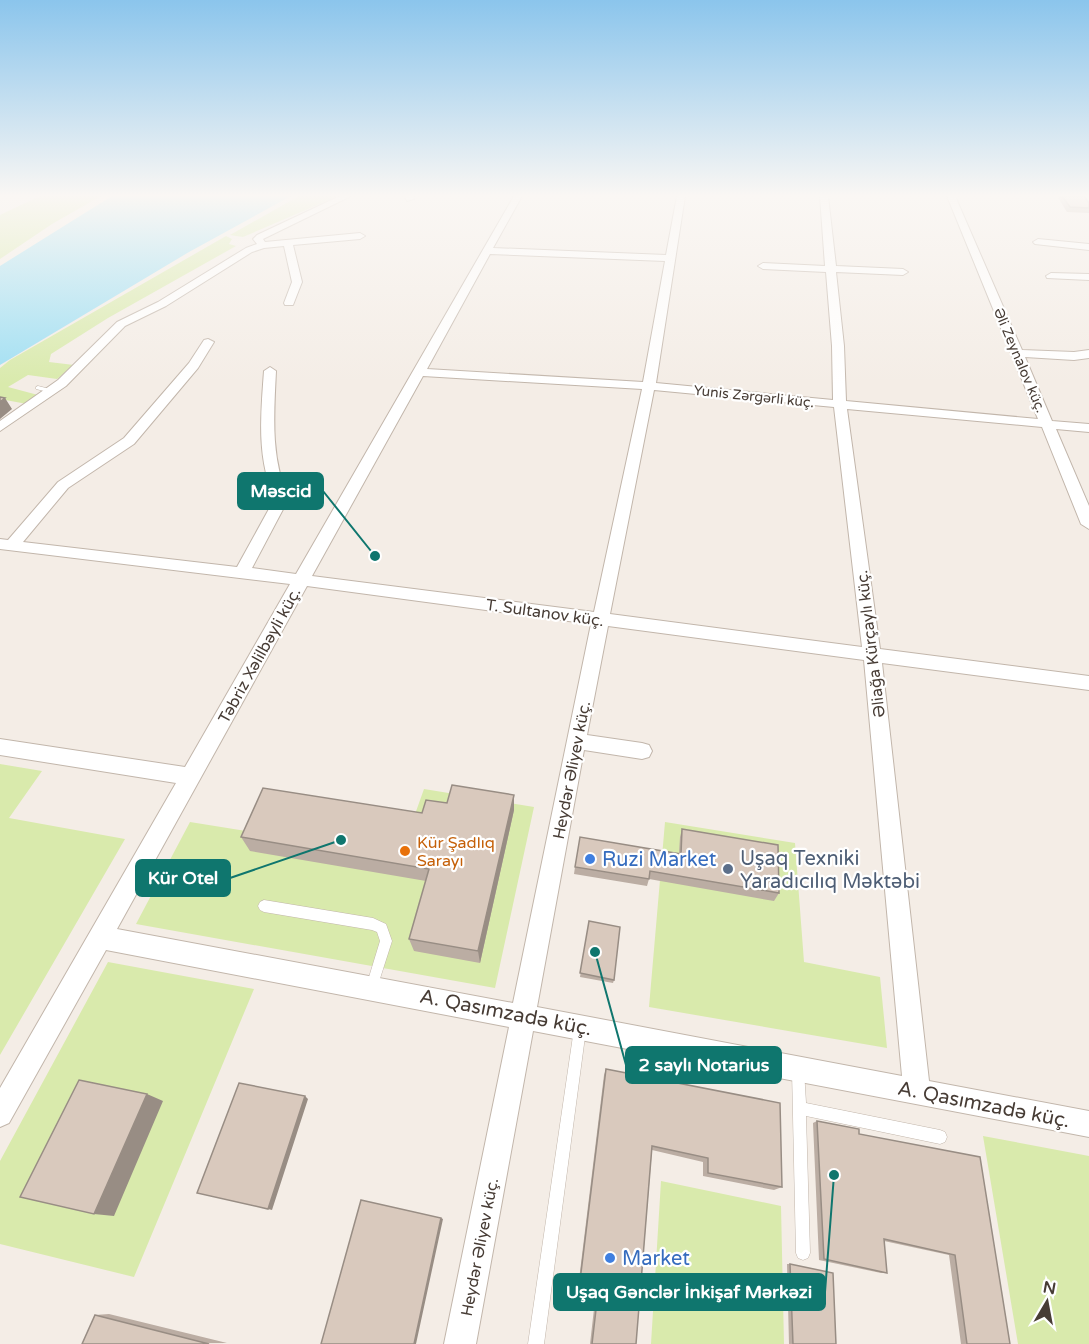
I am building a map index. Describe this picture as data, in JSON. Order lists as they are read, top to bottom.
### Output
{
  "streets": {
    "street": [
      "Əli Zeynalov küç.",
      "Yunis Zərgərli küç.",
      "T. Sultanov küç.",
      "Əliağa Kürçaylı küç.",
      "Təbriz Xəlilbəyli küç.",
      "Heydər Əliyev küç.",
      "A. Qasımzadə küç."
    ]
  },
  "crossings": [
    ["Əli Zeynalov küç.", "Yunis Zərgərli küç."],
    ["Yunis Zərgərli küç.", "Əliağa Kürçaylı küç."],
    ["Yunis Zərgərli küç.", "Təbriz Xəlilbəyli küç."],
    ["Yunis Zərgərli küç.", "Heydər Əliyev küç."],
    ["T. Sultanov küç.", "Əliağa Kürçaylı küç."],
    ["T. Sultanov küç.", "Təbriz Xəlilbəyli küç."],
    ["T. Sultanov küç.", "Heydər Əliyev küç."],
    ["Əliağa Kürçaylı küç.", "A. Qasımzadə küç."],
    ["Təbriz Xəlilbəyli küç.", "A. Qasımzadə küç."],
    ["Heydər Əliyev küç.", "A. Qasımzadə küç."]
  ],
  "places": [
    "Məscid",
    "Kür Otel",
    "Kür Şadlıq Sarayı",
    "Ruzi Market",
    "Uşaq Texniki Yaradıcılıq Məktəbi",
    "2 saylı Notarius",
    "Uşaq Gənclər İnkişaf Mərkəzi",
    "Market"
  ],
  "north": "top"
}
